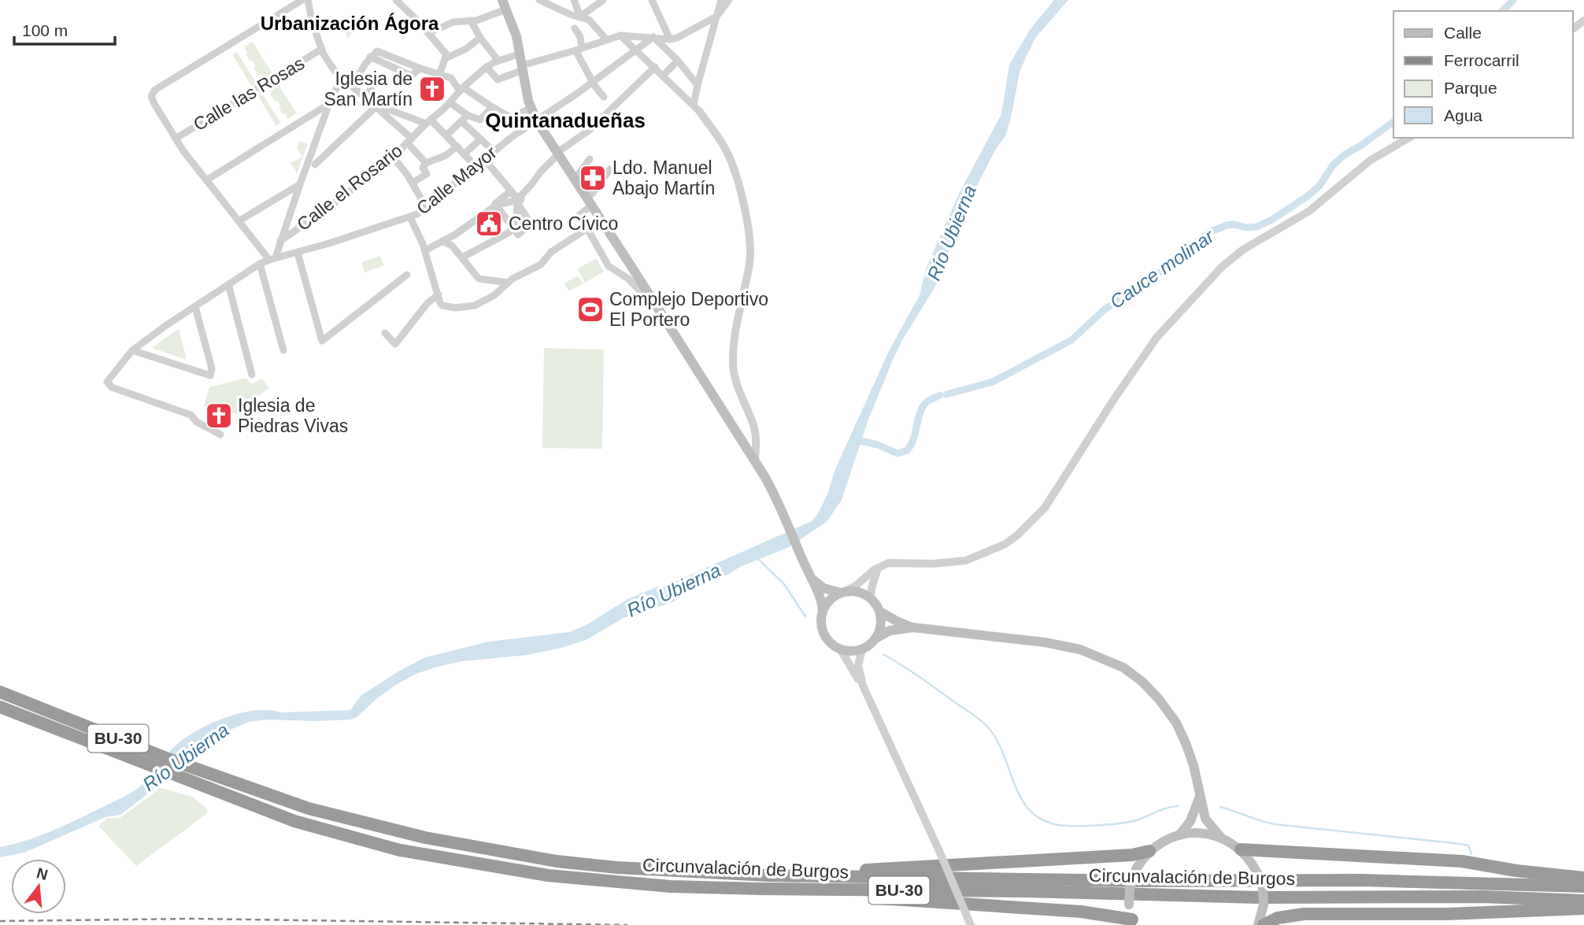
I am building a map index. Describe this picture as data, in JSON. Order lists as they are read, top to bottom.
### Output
{
  "streets": {
    "highway": ["BU-30", "Circunvalación de Burgos"],
    "street": ["Calle las Rosas", "Calle Mayor", "Calle el Rosario"]
  },
  "districts": ["Urbanización Ágora", "Quintanadueñas"],
  "water": ["Río Ubierna", "Cauce molinar"],
  "places": {
    "church": ["Iglesia de San Martín", "Iglesia de Piedras Vivas"],
    "pharmacy": ["Ldo. Manuel Abajo Martín"],
    "public building": ["Centro Cívico"],
    "sports": ["Complejo Deportivo El Portero"]
  },
  "legend": [
    "Calle",
    "Ferrocarril",
    "Parque",
    "Agua"
  ],
  "scale_bar": "100 m",
  "north": "top"
}
